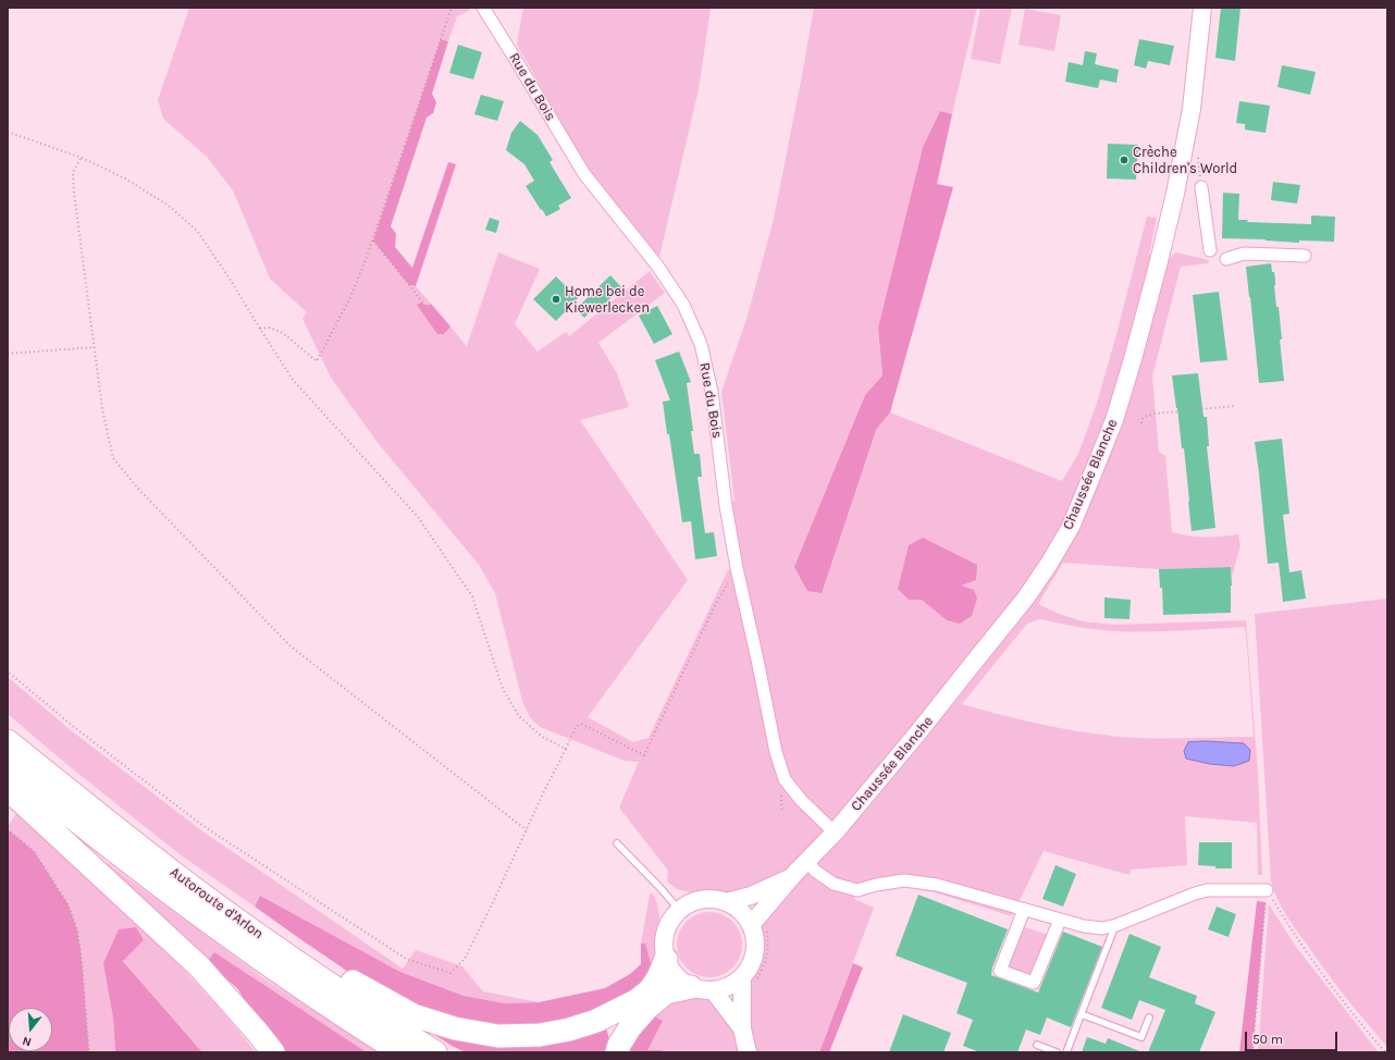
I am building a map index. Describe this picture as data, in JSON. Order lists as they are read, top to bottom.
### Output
{
  "streets": {
    "highway": ["Autoroute d'Arlon"],
    "main road": ["Chaussée Blanche"],
    "street": ["Rue du Bois"]
  },
  "crossings": [
    ["Rue du Bois", "Chaussée Blanche"]
  ],
  "places": ["Crèche Children's World", "Home bei de Kiewerlecken"],
  "scale_bar": "50 m",
  "north": "bottom"
}
